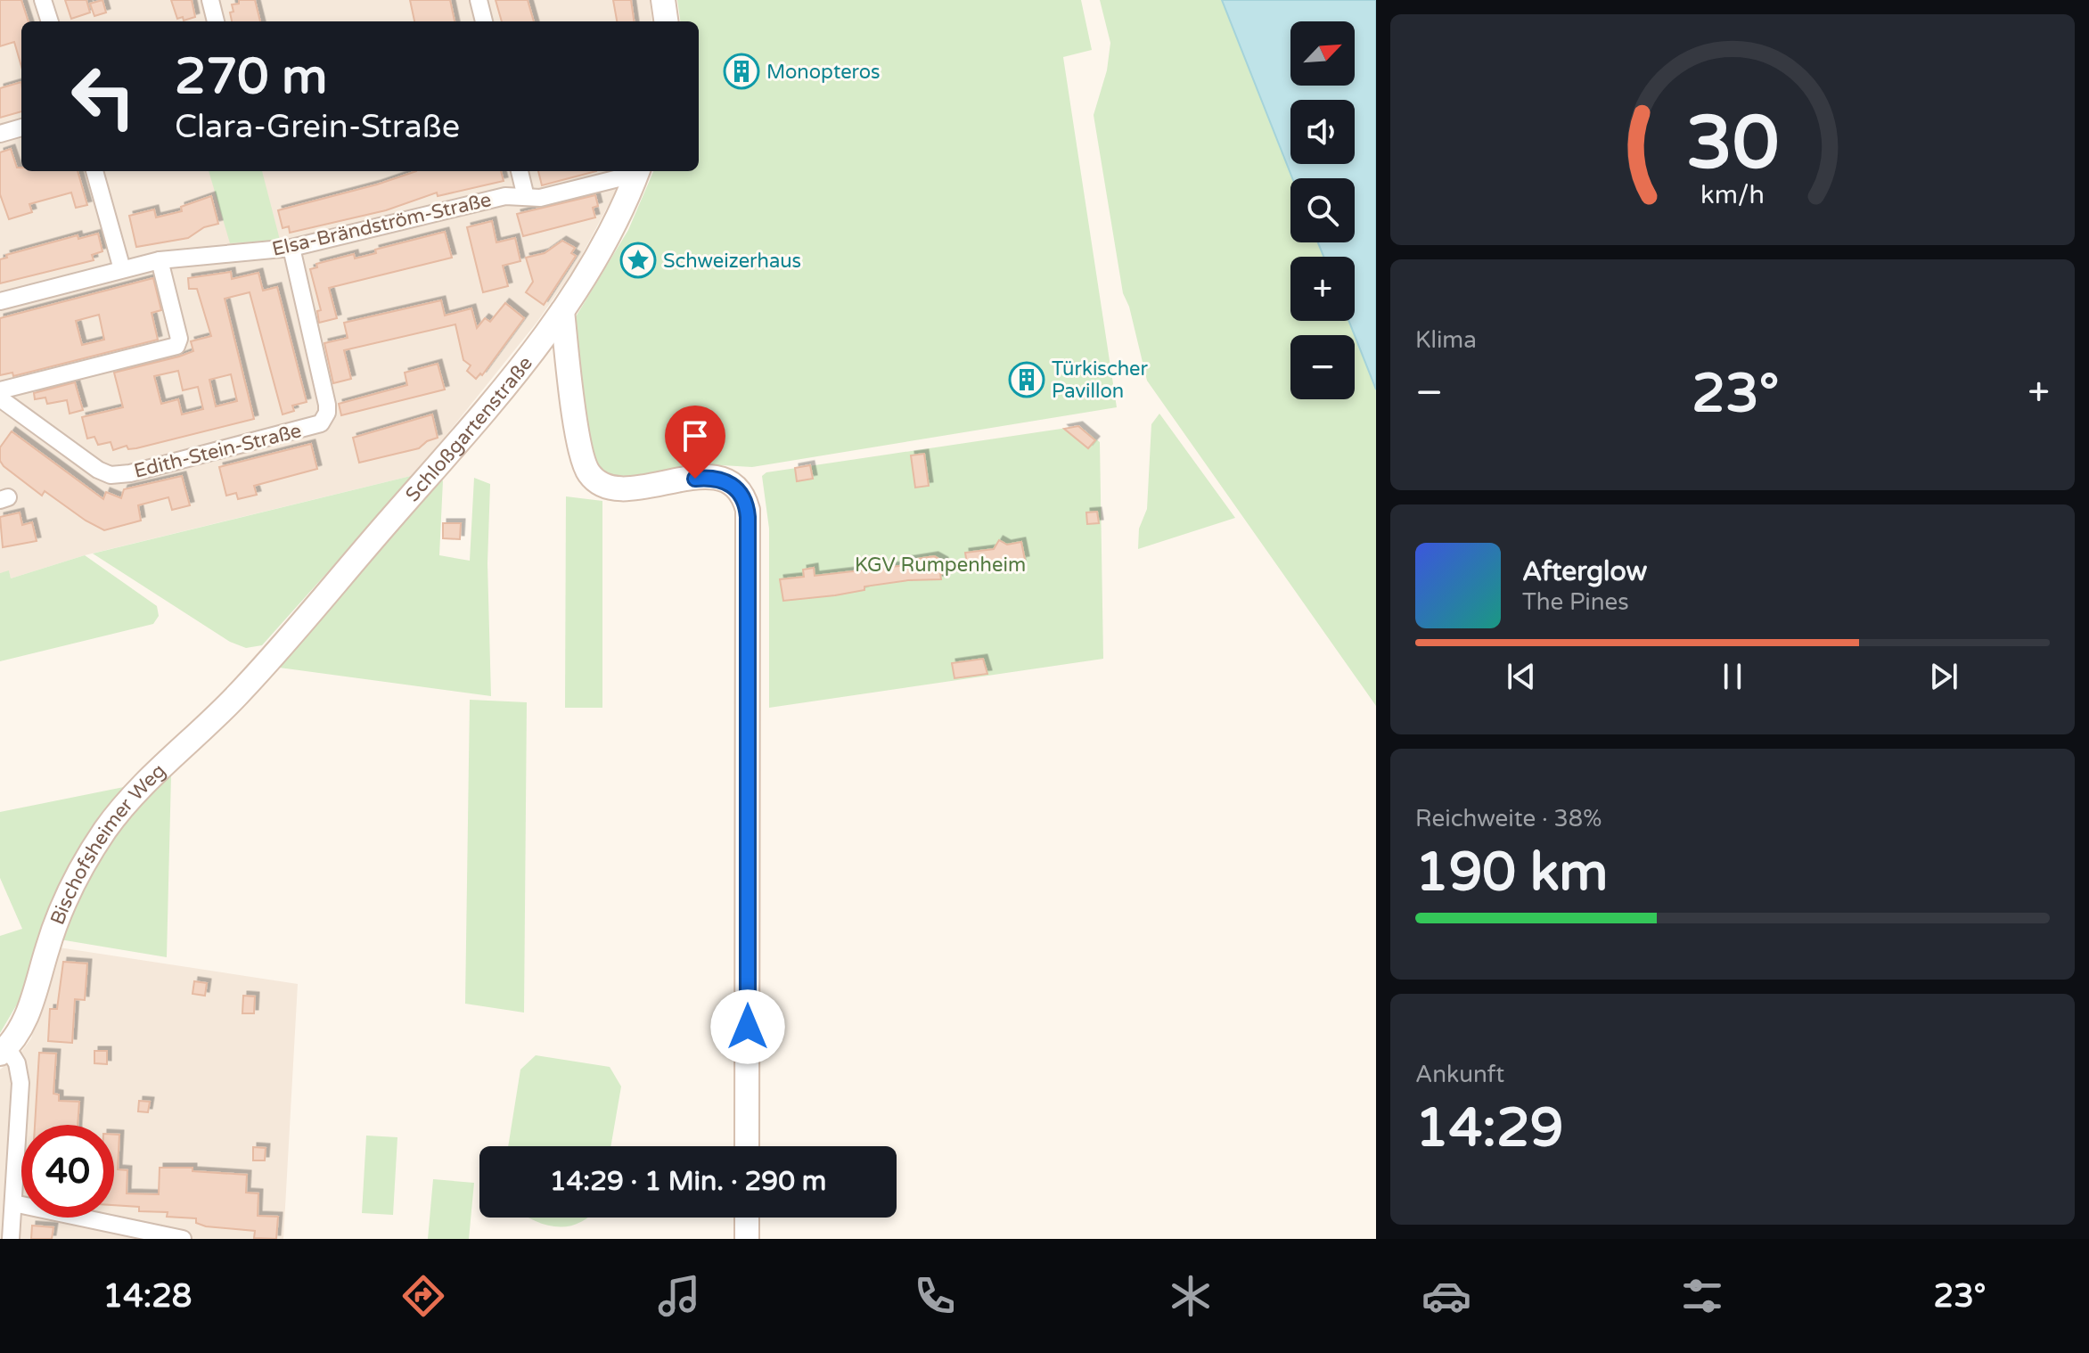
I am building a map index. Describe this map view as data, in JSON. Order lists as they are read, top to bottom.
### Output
{
  "streets": {
    "street": [
      "Elsa-Brändström-Straße",
      "Schloßgartenstraße",
      "Edith-Stein-Straße",
      "Bischofsheimer Weg"
    ]
  },
  "crossings": [
    ["Elsa-Brändström-Straße", "Schloßgartenstraße"],
    ["Elsa-Brändström-Straße", "Edith-Stein-Straße"],
    ["Schloßgartenstraße", "Bischofsheimer Weg"]
  ],
  "parks": ["KGV Rumpenheim"],
  "places": {
    "building": ["Monopteros", "Türkischer Pavillon"],
    "place": ["Schweizerhaus"]
  },
  "north": "top right",
  "page": {
    "map_buttons": ["+", "−"],
    "turn": ["270 m", "Clara-Grein-Straße"],
    "tile": [
      "Klima",
      ["Reichweite · 38%", "190 km"],
      ["Ankunft", "14:29"]
    ],
    "heat": ["−", "23°", "+"],
    "song": ["Afterglow", "The Pines"],
    "limit": "40",
    "trip": "14:29 · 1 Min. · 290 m",
    "tabs": ["14:28", "23°"],
    "gauge": ["30", "km/h"]
  }
}
